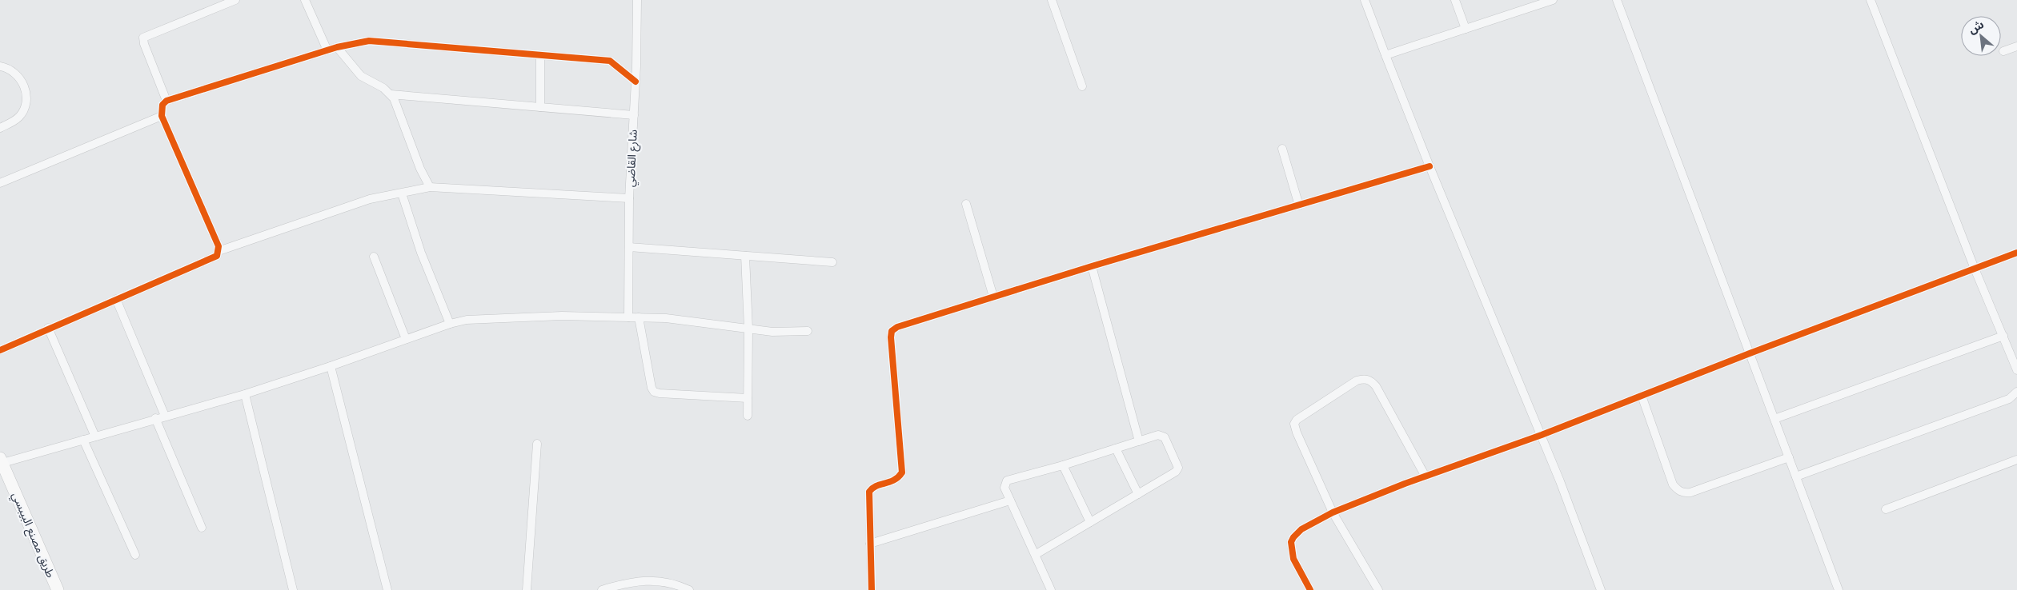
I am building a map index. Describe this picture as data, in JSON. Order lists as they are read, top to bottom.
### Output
{
  "streets": {
    "main road": ["طريق مصنع البيبسي"],
    "street": ["شارع القاضي"]
  },
  "north": "top left"
}
